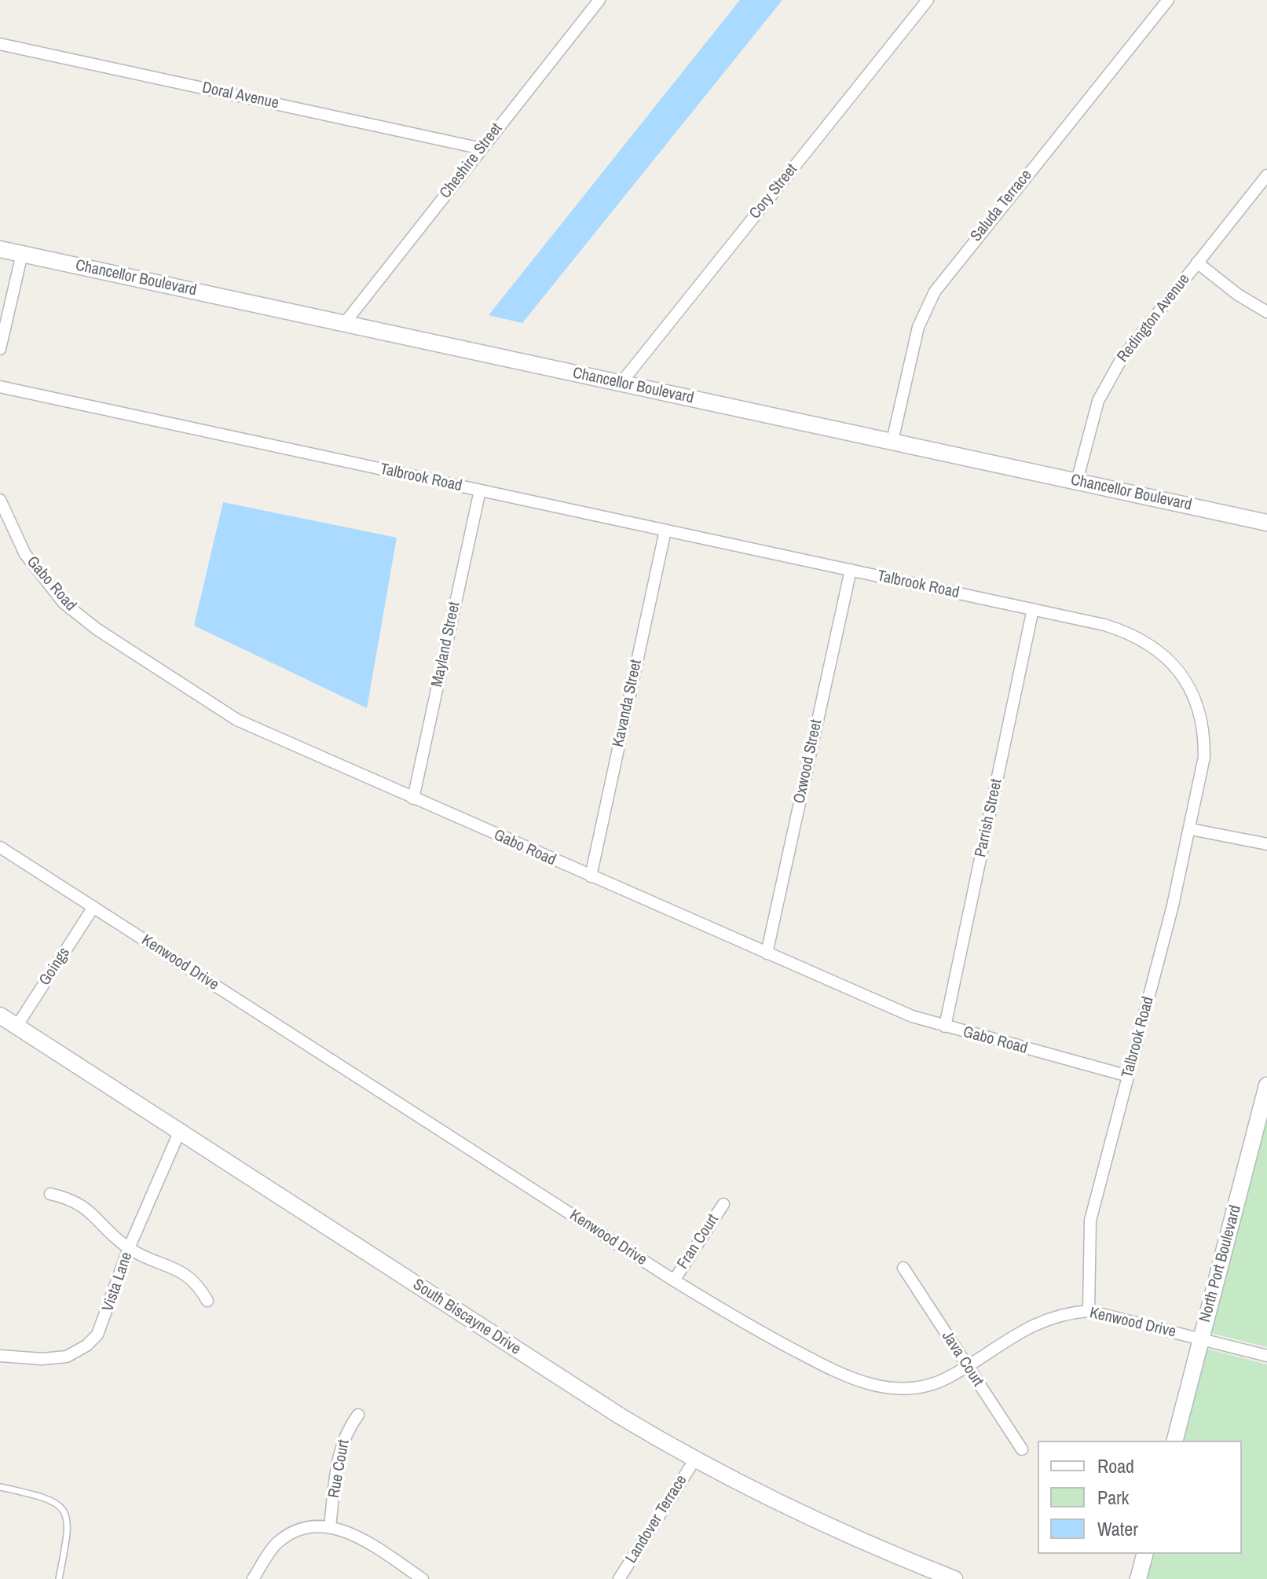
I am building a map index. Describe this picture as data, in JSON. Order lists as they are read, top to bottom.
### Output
{
  "streets": {
    "street": [
      "Doral Avenue",
      "Cheshire Street",
      "Cory Street",
      "Saluda Terrace",
      "Chancellor Boulevard",
      "Redington Avenue",
      "Talbrook Road",
      "Gabo Road",
      "Mayland Street",
      "Kavanda Street",
      "Oxwood Street",
      "Parrish Street",
      "Kenwood Drive",
      "Goings",
      "Fran Court",
      "North Port Boulevard",
      "Vista Lane",
      "South Biscayne Drive",
      "Java Court",
      "Rue Court",
      "Landover Terrace"
    ]
  },
  "crossings": [
    ["Doral Avenue", "Cheshire Street"],
    ["Cheshire Street", "Chancellor Boulevard"],
    ["Cory Street", "Chancellor Boulevard"],
    ["Saluda Terrace", "Chancellor Boulevard"],
    ["Chancellor Boulevard", "Redington Avenue"],
    ["Talbrook Road", "Gabo Road"],
    ["Talbrook Road", "Mayland Street"],
    ["Talbrook Road", "Kavanda Street"],
    ["Talbrook Road", "Oxwood Street"],
    ["Talbrook Road", "Parrish Street"],
    ["Talbrook Road", "Kenwood Drive"],
    ["Gabo Road", "Mayland Street"],
    ["Gabo Road", "Kavanda Street"],
    ["Gabo Road", "Oxwood Street"],
    ["Gabo Road", "Parrish Street"],
    ["Kenwood Drive", "Goings"],
    ["Kenwood Drive", "Fran Court"],
    ["Kenwood Drive", "North Port Boulevard"],
    ["Kenwood Drive", "Java Court"],
    ["Goings", "South Biscayne Drive"],
    ["Vista Lane", "South Biscayne Drive"],
    ["South Biscayne Drive", "Landover Terrace"]
  ],
  "legend": ["Road", "Park", "Water"]
}
